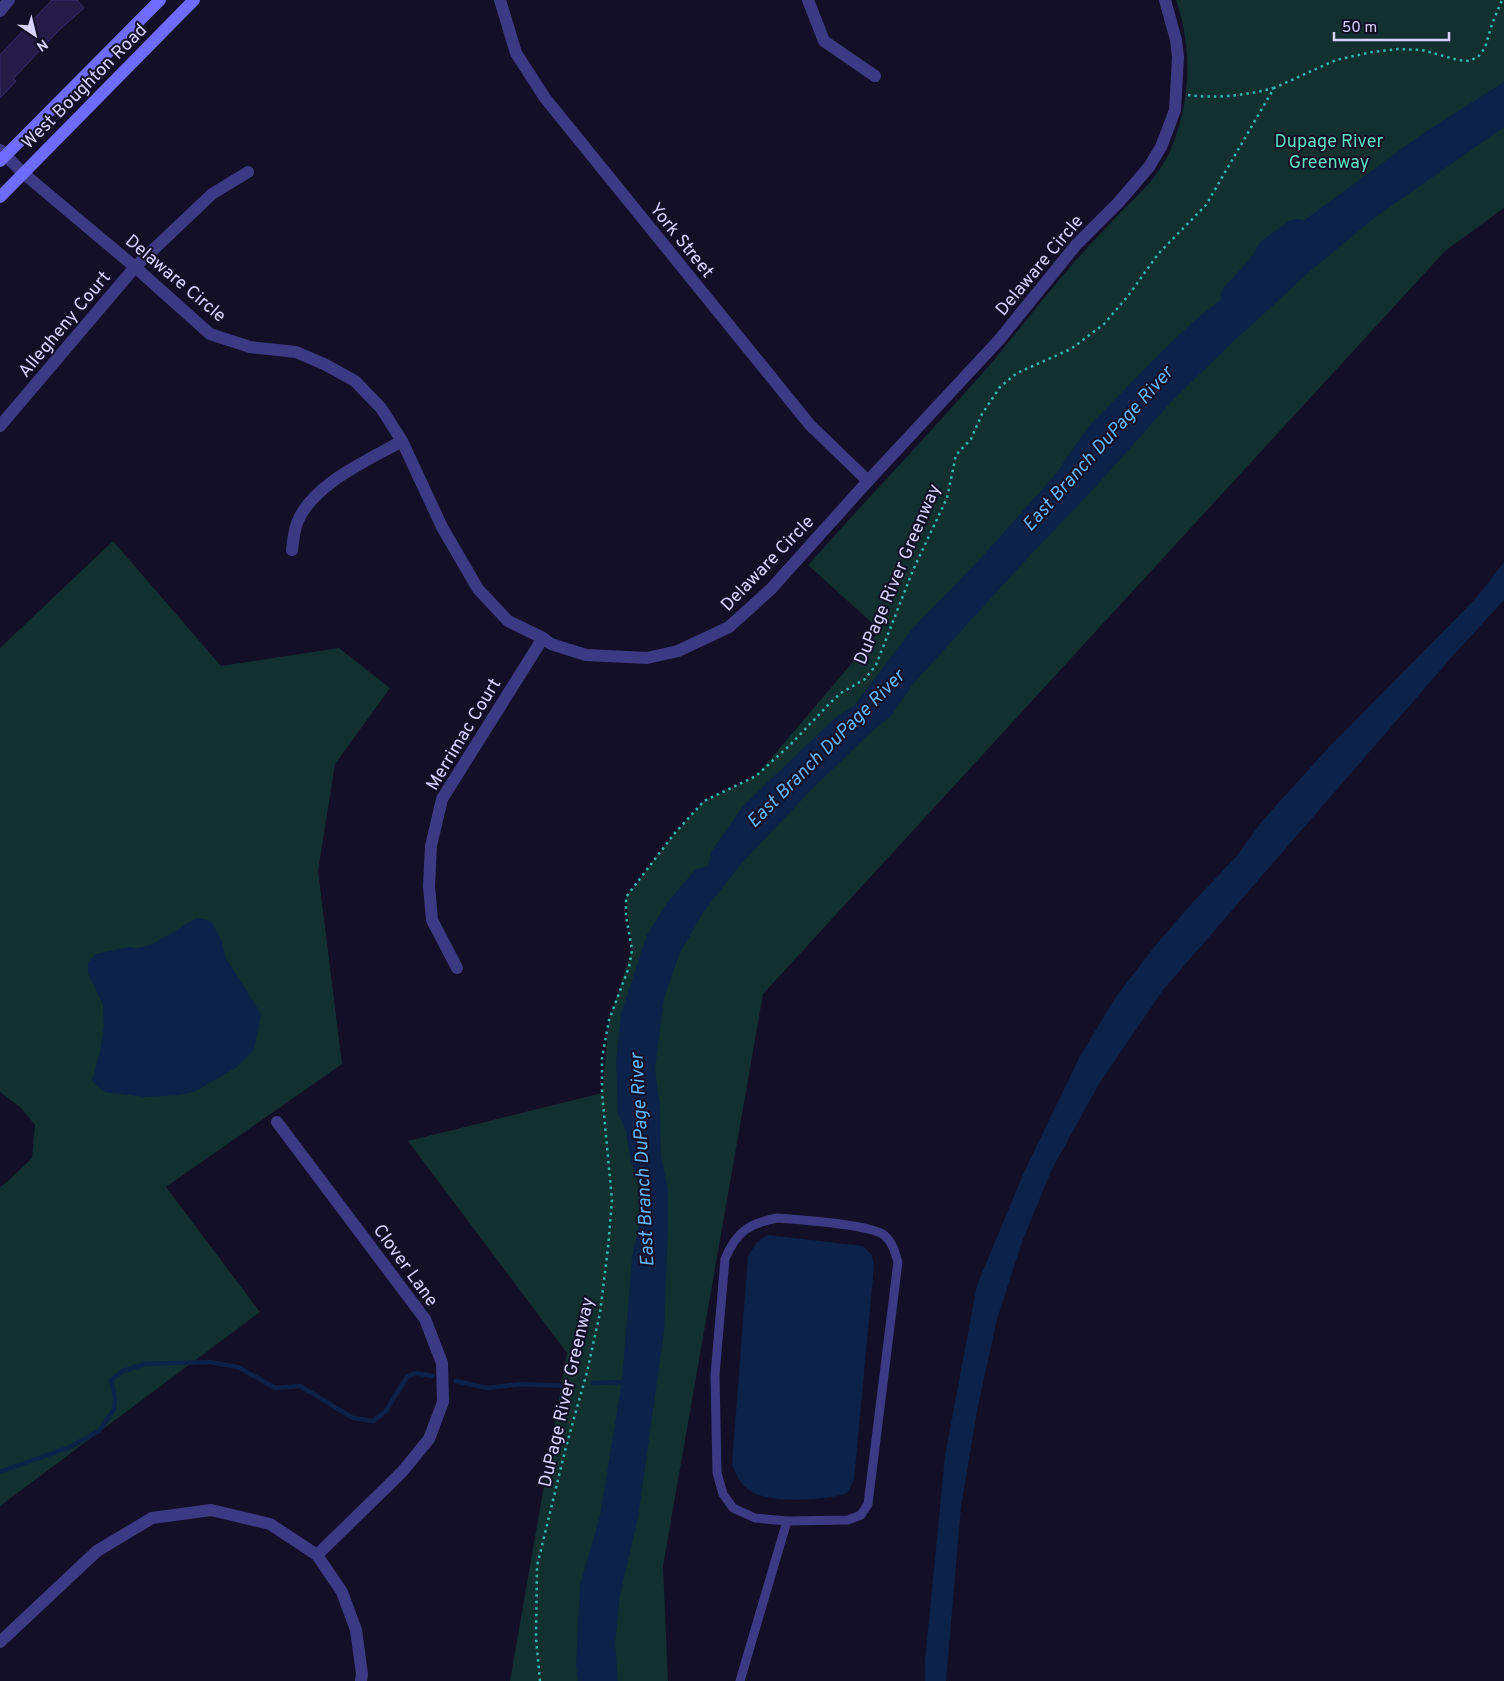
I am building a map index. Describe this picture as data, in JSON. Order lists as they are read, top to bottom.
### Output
{
  "streets": {
    "main road": ["West Boughton Road"],
    "street": [
      "York Street",
      "Delaware Circle",
      "Allegheny Court",
      "Merrimac Court",
      "Clover Lane"
    ],
    "path": ["DuPage River Greenway"]
  },
  "crossings": [
    ["West Boughton Road", "Delaware Circle"],
    ["York Street", "Delaware Circle"],
    ["Delaware Circle", "Allegheny Court"],
    ["Delaware Circle", "Merrimac Court"]
  ],
  "water": ["East Branch DuPage River"],
  "parks": ["Dupage River Greenway"],
  "scale_bar": "50 m",
  "north": "bottom right"
}
